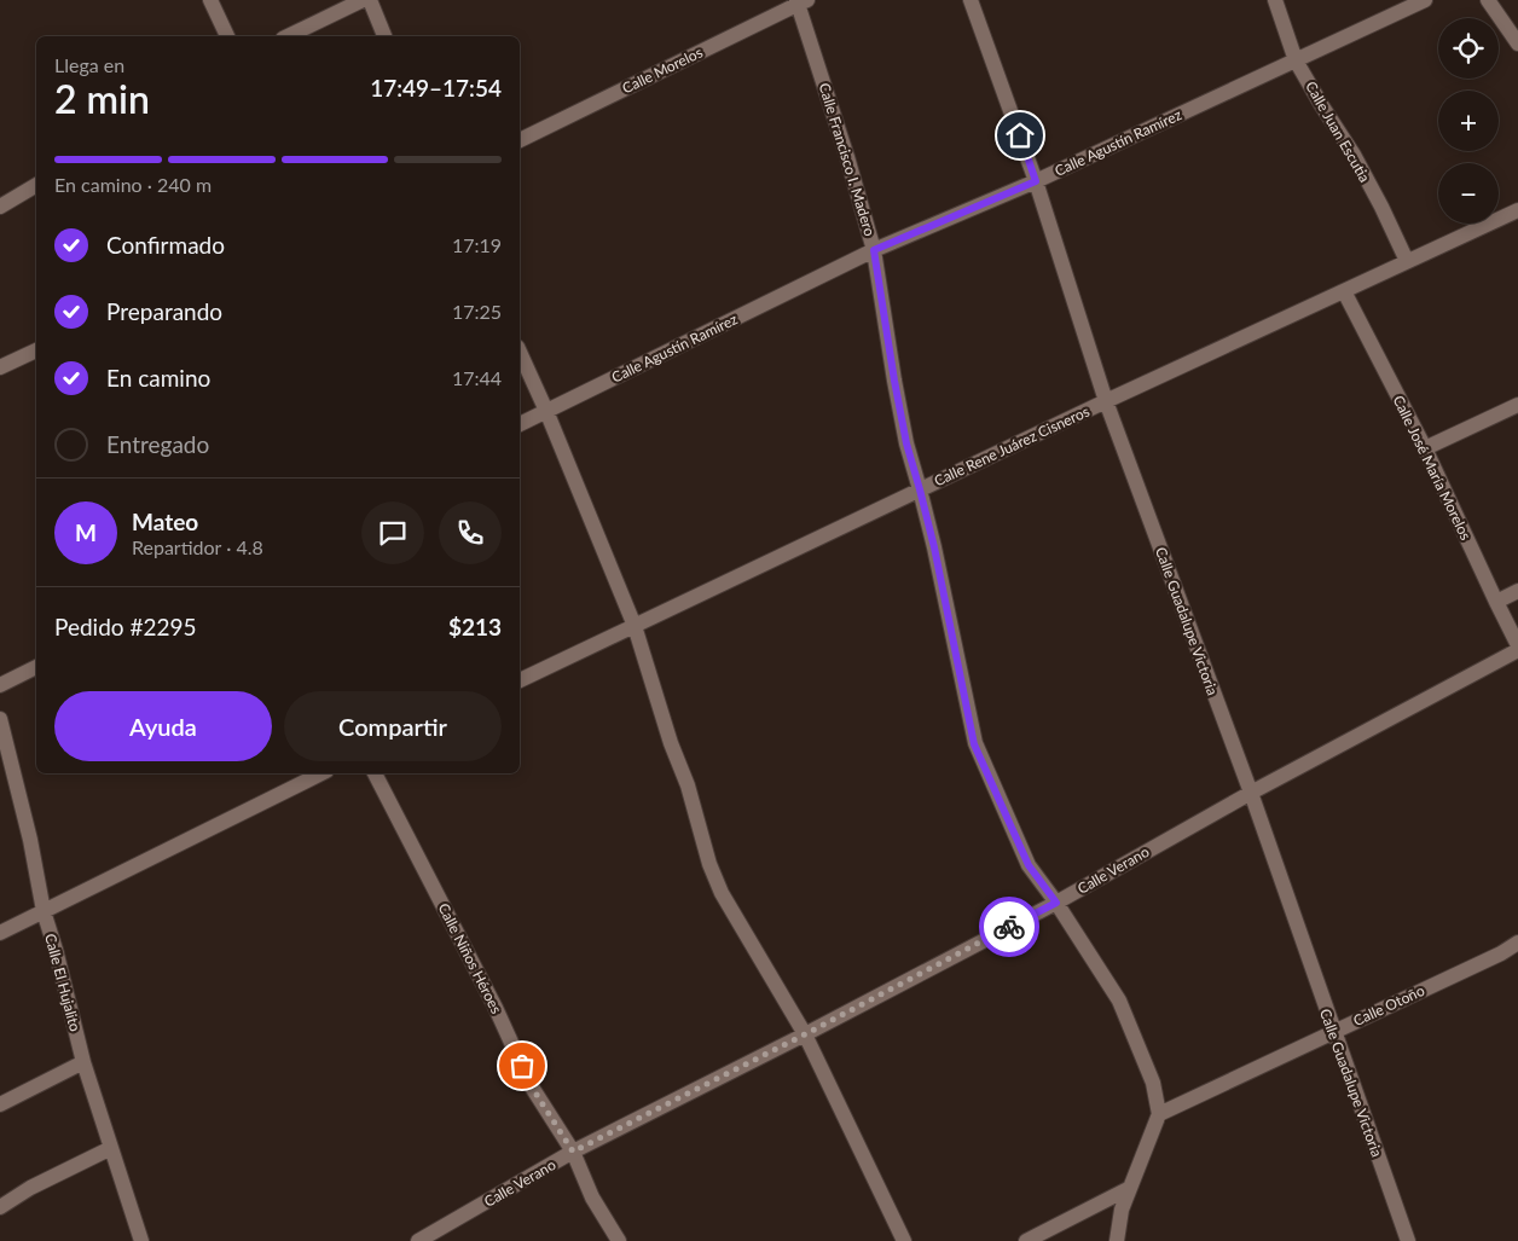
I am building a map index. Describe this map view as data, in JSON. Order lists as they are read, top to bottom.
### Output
{
  "streets": {
    "street": [
      "Calle Morelos",
      "Calle Juan Escutia",
      "Calle Agustín Ramírez",
      "Calle Francisco I. Madero",
      "Calle Rene Juárez Cisneros",
      "Calle José María Morelos",
      "Calle Guadalupe Victoria",
      "Calle Verano",
      "Calle Niños Héroes",
      "Calle El Hujalito",
      "Calle Otoño"
    ]
  },
  "crossings": [
    ["Calle Morelos", "Calle Francisco I. Madero"],
    ["Calle Juan Escutia", "Calle Agustín Ramírez"],
    ["Calle Juan Escutia", "Calle Rene Juárez Cisneros"],
    ["Calle Agustín Ramírez", "Calle Francisco I. Madero"],
    ["Calle Agustín Ramírez", "Calle Guadalupe Victoria"],
    ["Calle Francisco I. Madero", "Calle Rene Juárez Cisneros"],
    ["Calle Francisco I. Madero", "Calle Verano"],
    ["Calle Francisco I. Madero", "Calle Otoño"],
    ["Calle Rene Juárez Cisneros", "Calle José María Morelos"],
    ["Calle Rene Juárez Cisneros", "Calle Guadalupe Victoria"],
    ["Calle José María Morelos", "Calle Verano"],
    ["Calle Guadalupe Victoria", "Calle Verano"],
    ["Calle Guadalupe Victoria", "Calle Otoño"],
    ["Calle Verano", "Calle Niños Héroes"]
  ],
  "page": {
    "map_buttons": ["+", "−"],
    "heading": ["2 min", "Llega en", "17:49–17:54"],
    "panel": [
      "Mateo",
      "Repartidor · 4.8",
      "Pedido #2295",
      "$213"
    ],
    "bar": "En camino · 240 m",
    "list": [
      ["Confirmado", "17:19"],
      ["Preparando", "17:25"],
      ["En camino", "17:44"],
      "Entregado"
    ],
    "round": "M",
    "buttons": ["Ayuda", "Compartir"]
  }
}
